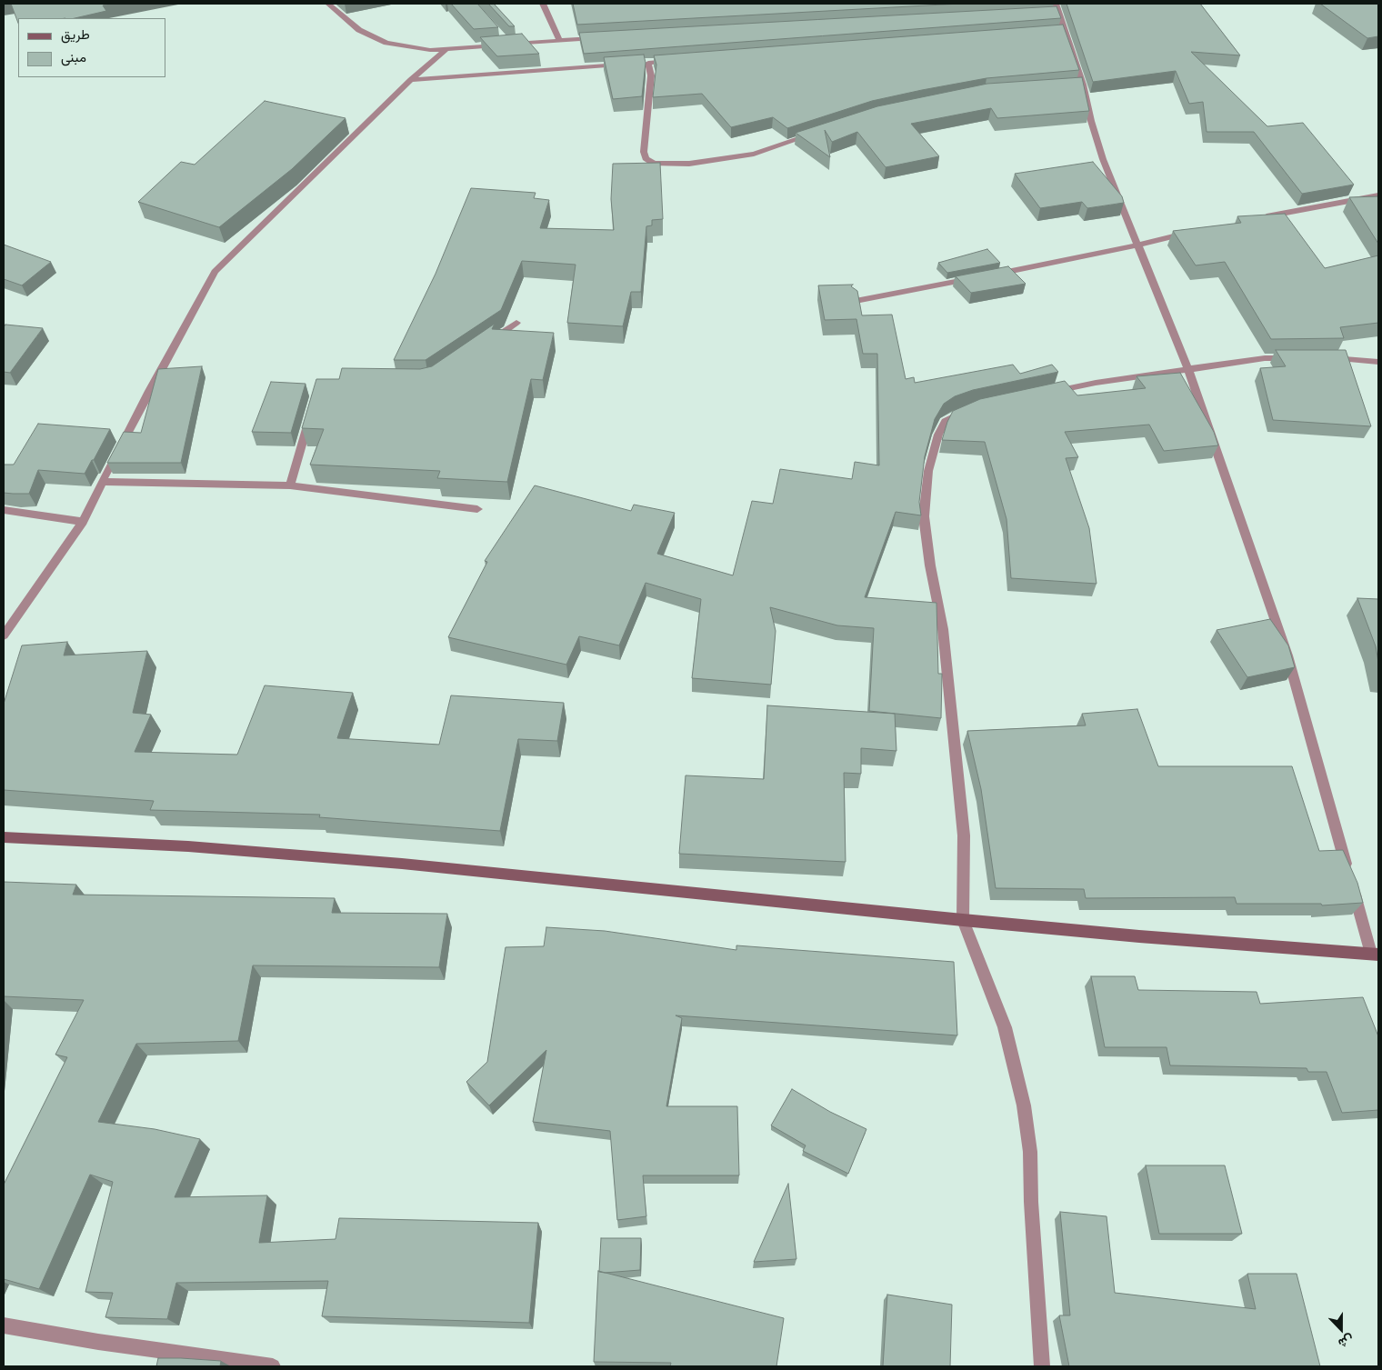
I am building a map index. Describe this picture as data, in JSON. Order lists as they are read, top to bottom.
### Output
{
  "legend": ["طريق", "مبنى"],
  "north": "bottom"
}
